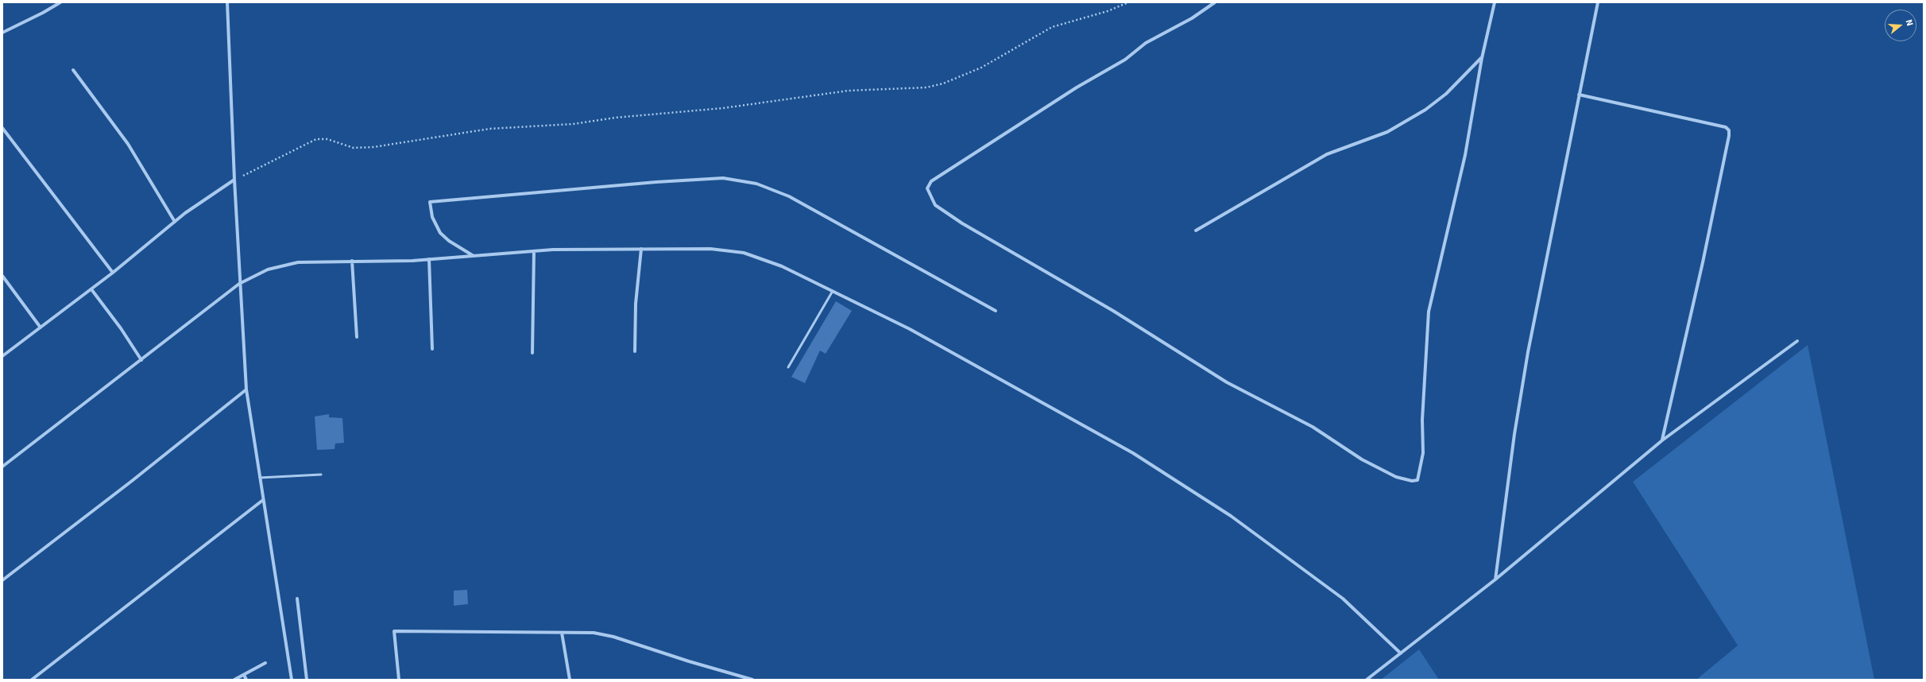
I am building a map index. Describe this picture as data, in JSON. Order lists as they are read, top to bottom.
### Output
{
  "north": "right"
}
